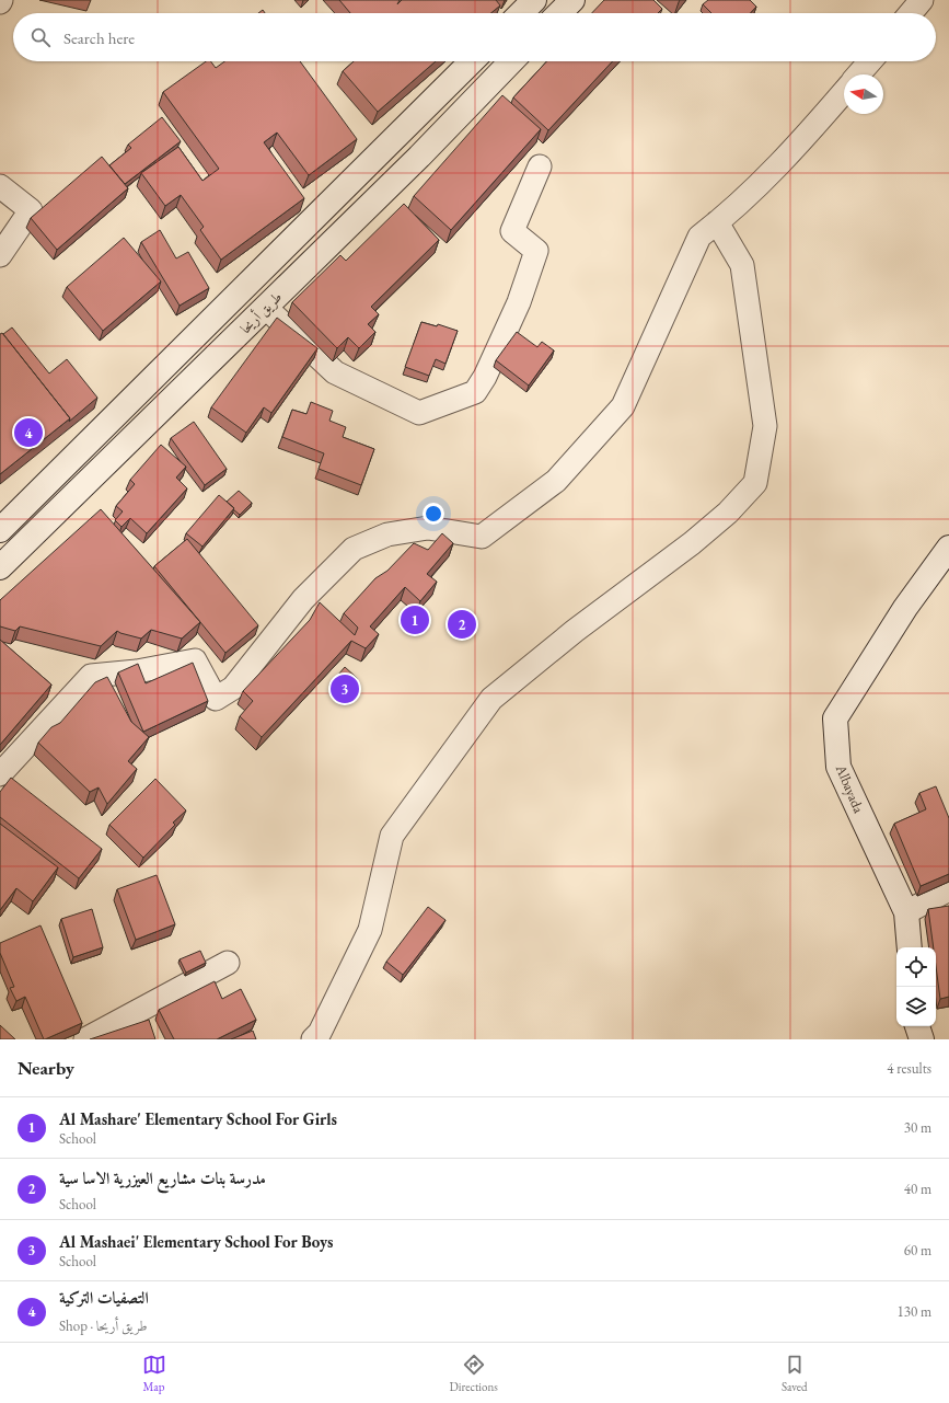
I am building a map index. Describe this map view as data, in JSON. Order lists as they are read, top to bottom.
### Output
{
  "streets": {
    "main road": ["طريق أريحا", "Albayada"]
  },
  "north": "left",
  "page": {
    "search": "Search here",
    "pins": [
      "4",
      "1",
      "2",
      "3"
    ],
    "heading": ["Nearby", "4 results"],
    "list": [
      {
        "mark": "1",
        "name": "Al Mashare' Elementary School For Girls",
        "note": "School",
        "value": "30 m"
      },
      {
        "mark": "2",
        "name": "مدرسة بنات مشاريع العيزرية الاسا سية",
        "note": "School",
        "value": "40 m"
      },
      {
        "mark": "3",
        "name": "Al Mashaei' Elementary School For Boys",
        "note": "School",
        "value": "60 m"
      },
      {
        "mark": "4",
        "name": "التصفيات التركية",
        "note": "Shop · طريق أريحا",
        "value": "130 m"
      }
    ],
    "nav": ["Map", "Directions", "Saved"]
  }
}
